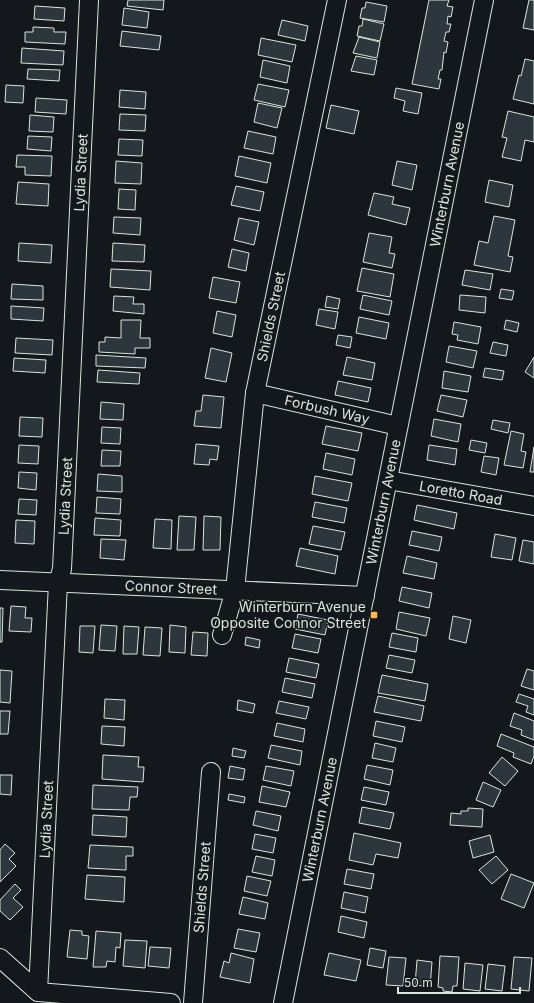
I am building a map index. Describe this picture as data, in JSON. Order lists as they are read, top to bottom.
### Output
{
  "streets": {
    "street": [
      "Lydia Street",
      "Winterburn Avenue",
      "Shields Street",
      "Forbush Way",
      "Loretto Road",
      "Connor Street"
    ]
  },
  "crossings": [
    ["Lydia Street", "Connor Street"],
    ["Winterburn Avenue", "Forbush Way"],
    ["Winterburn Avenue", "Loretto Road"],
    ["Winterburn Avenue", "Connor Street"],
    ["Shields Street", "Forbush Way"],
    ["Shields Street", "Connor Street"]
  ],
  "places": {
    "transit": ["Winterburn Avenue Opposite Connor Street"]
  },
  "scale_bar": "50 m"
}
